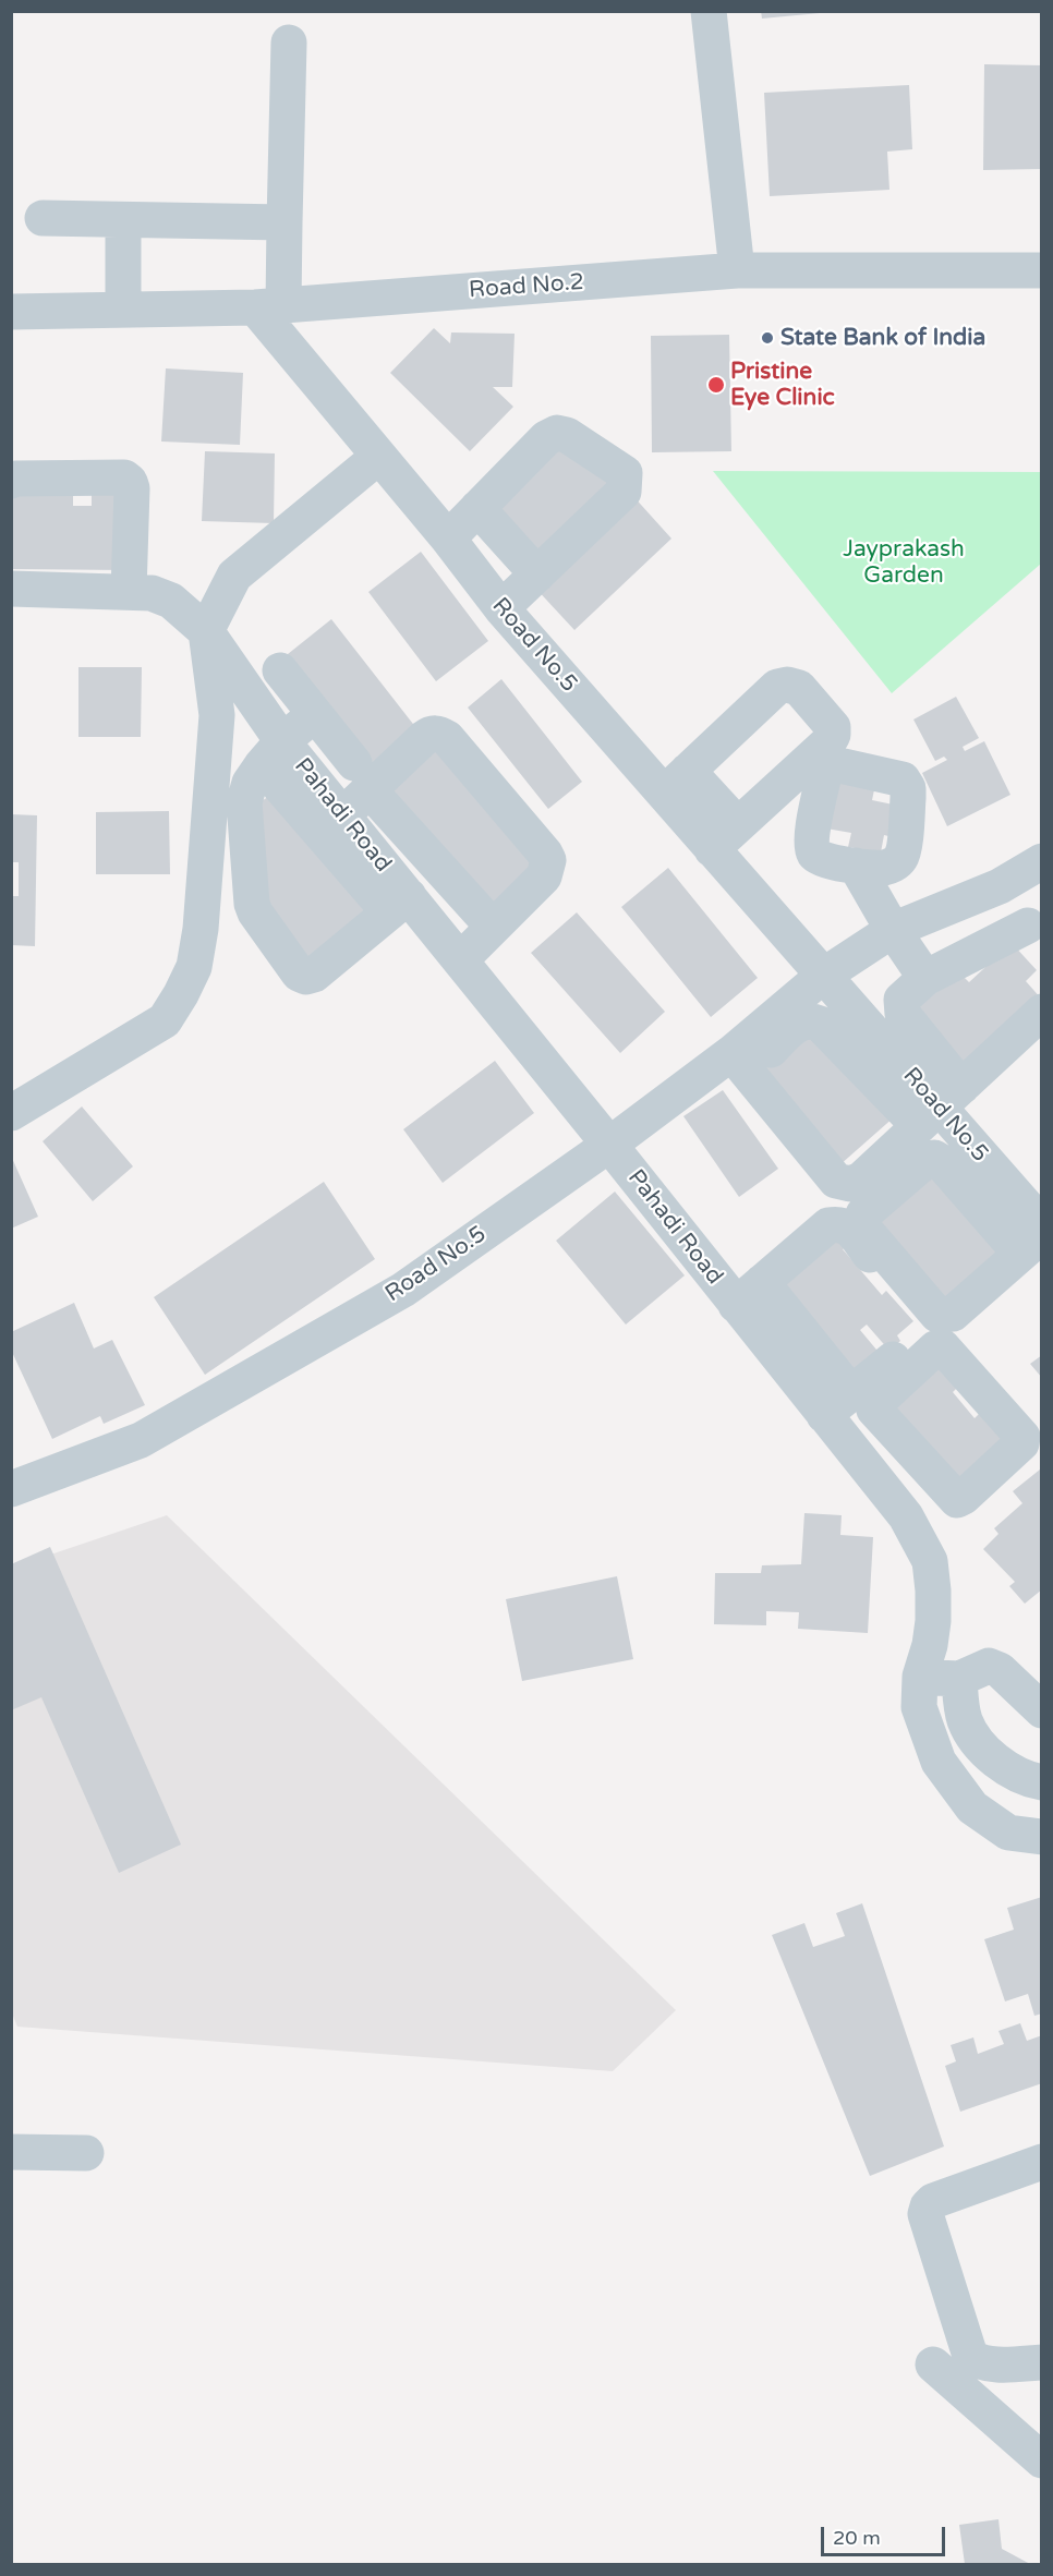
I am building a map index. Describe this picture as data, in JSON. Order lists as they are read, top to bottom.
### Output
{
  "streets": {
    "street": ["Road No.2", "Road No.5", "Pahadi Road"]
  },
  "crossings": [
    ["Road No.2", "Road No.5"],
    ["Road No.5", "Pahadi Road"]
  ],
  "parks": ["Jayprakash Garden"],
  "places": ["State Bank of India", "Pristine Eye Clinic"],
  "scale_bar": "20 m"
}
